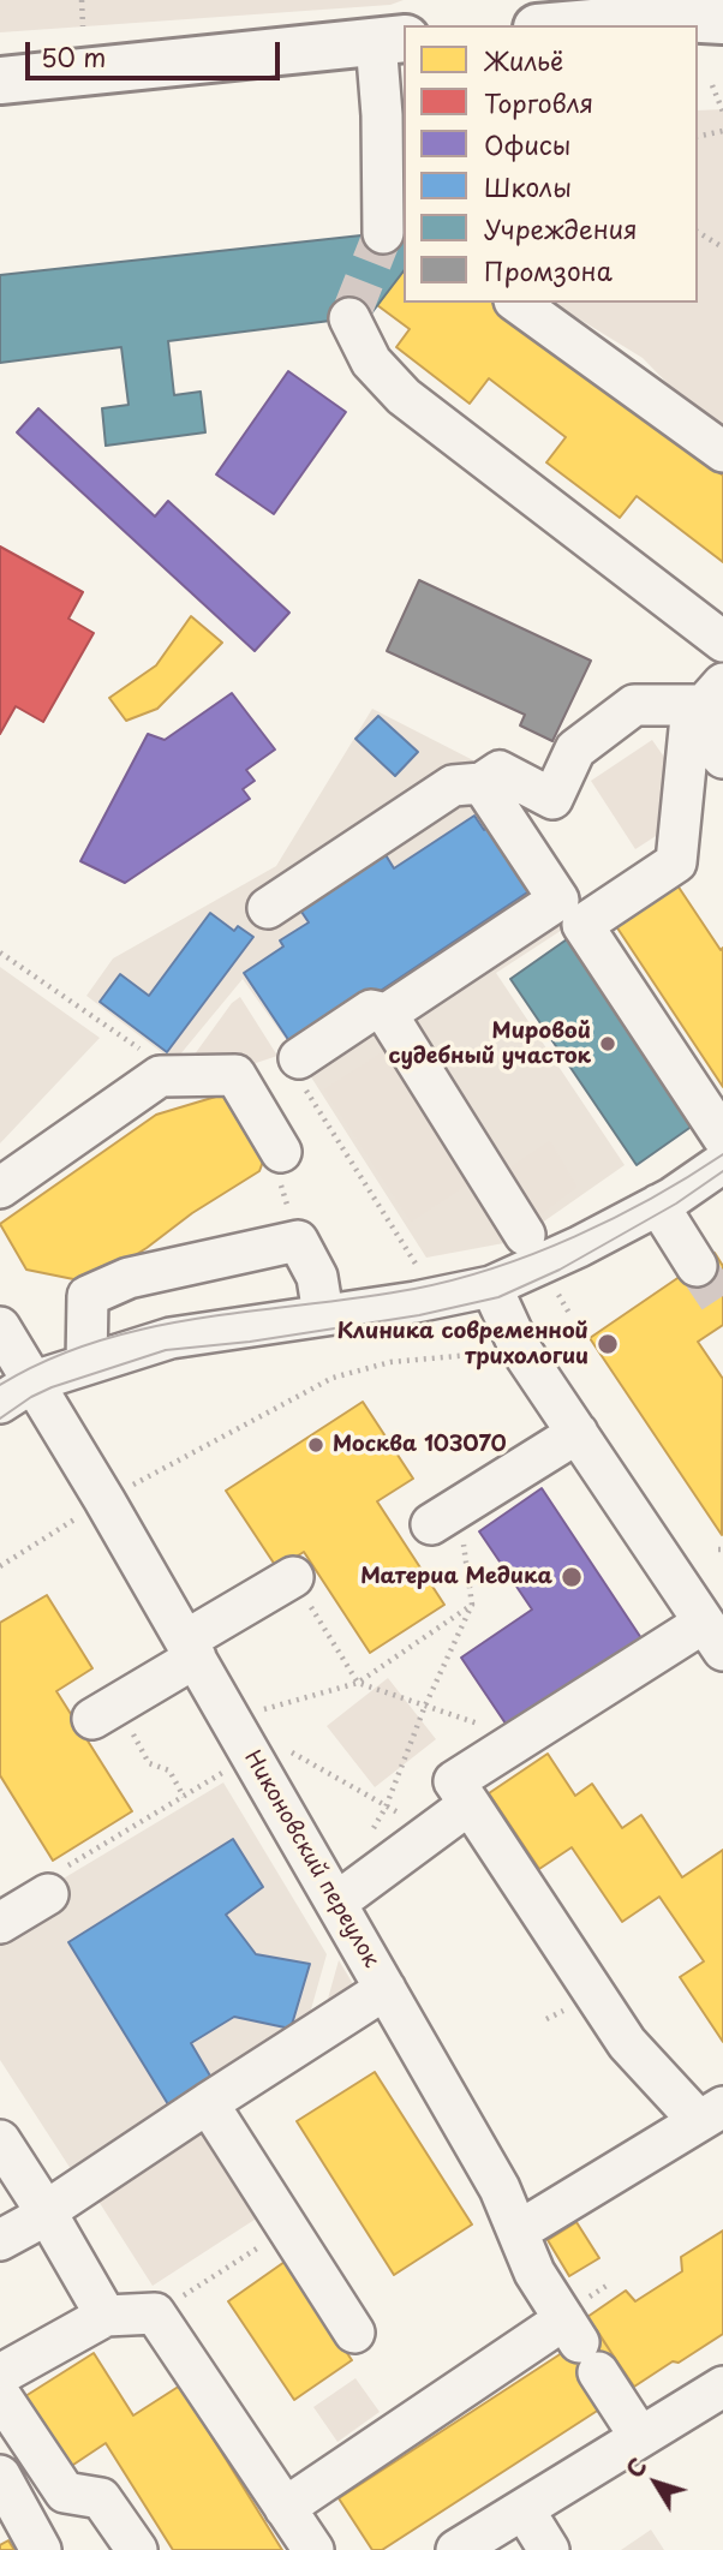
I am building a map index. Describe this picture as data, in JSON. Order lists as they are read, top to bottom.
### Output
{
  "streets": {
    "street": ["Никоновский переулок"]
  },
  "places": [
    "Мировой судебный участок",
    "Клиника современной трихологии",
    "Москва 103070",
    "Материа Медика"
  ],
  "legend": [
    "Жильё",
    "Торговля",
    "Офисы",
    "Школы",
    "Учреждения",
    "Промзона"
  ],
  "scale_bar": "50 m",
  "north": "top left"
}
